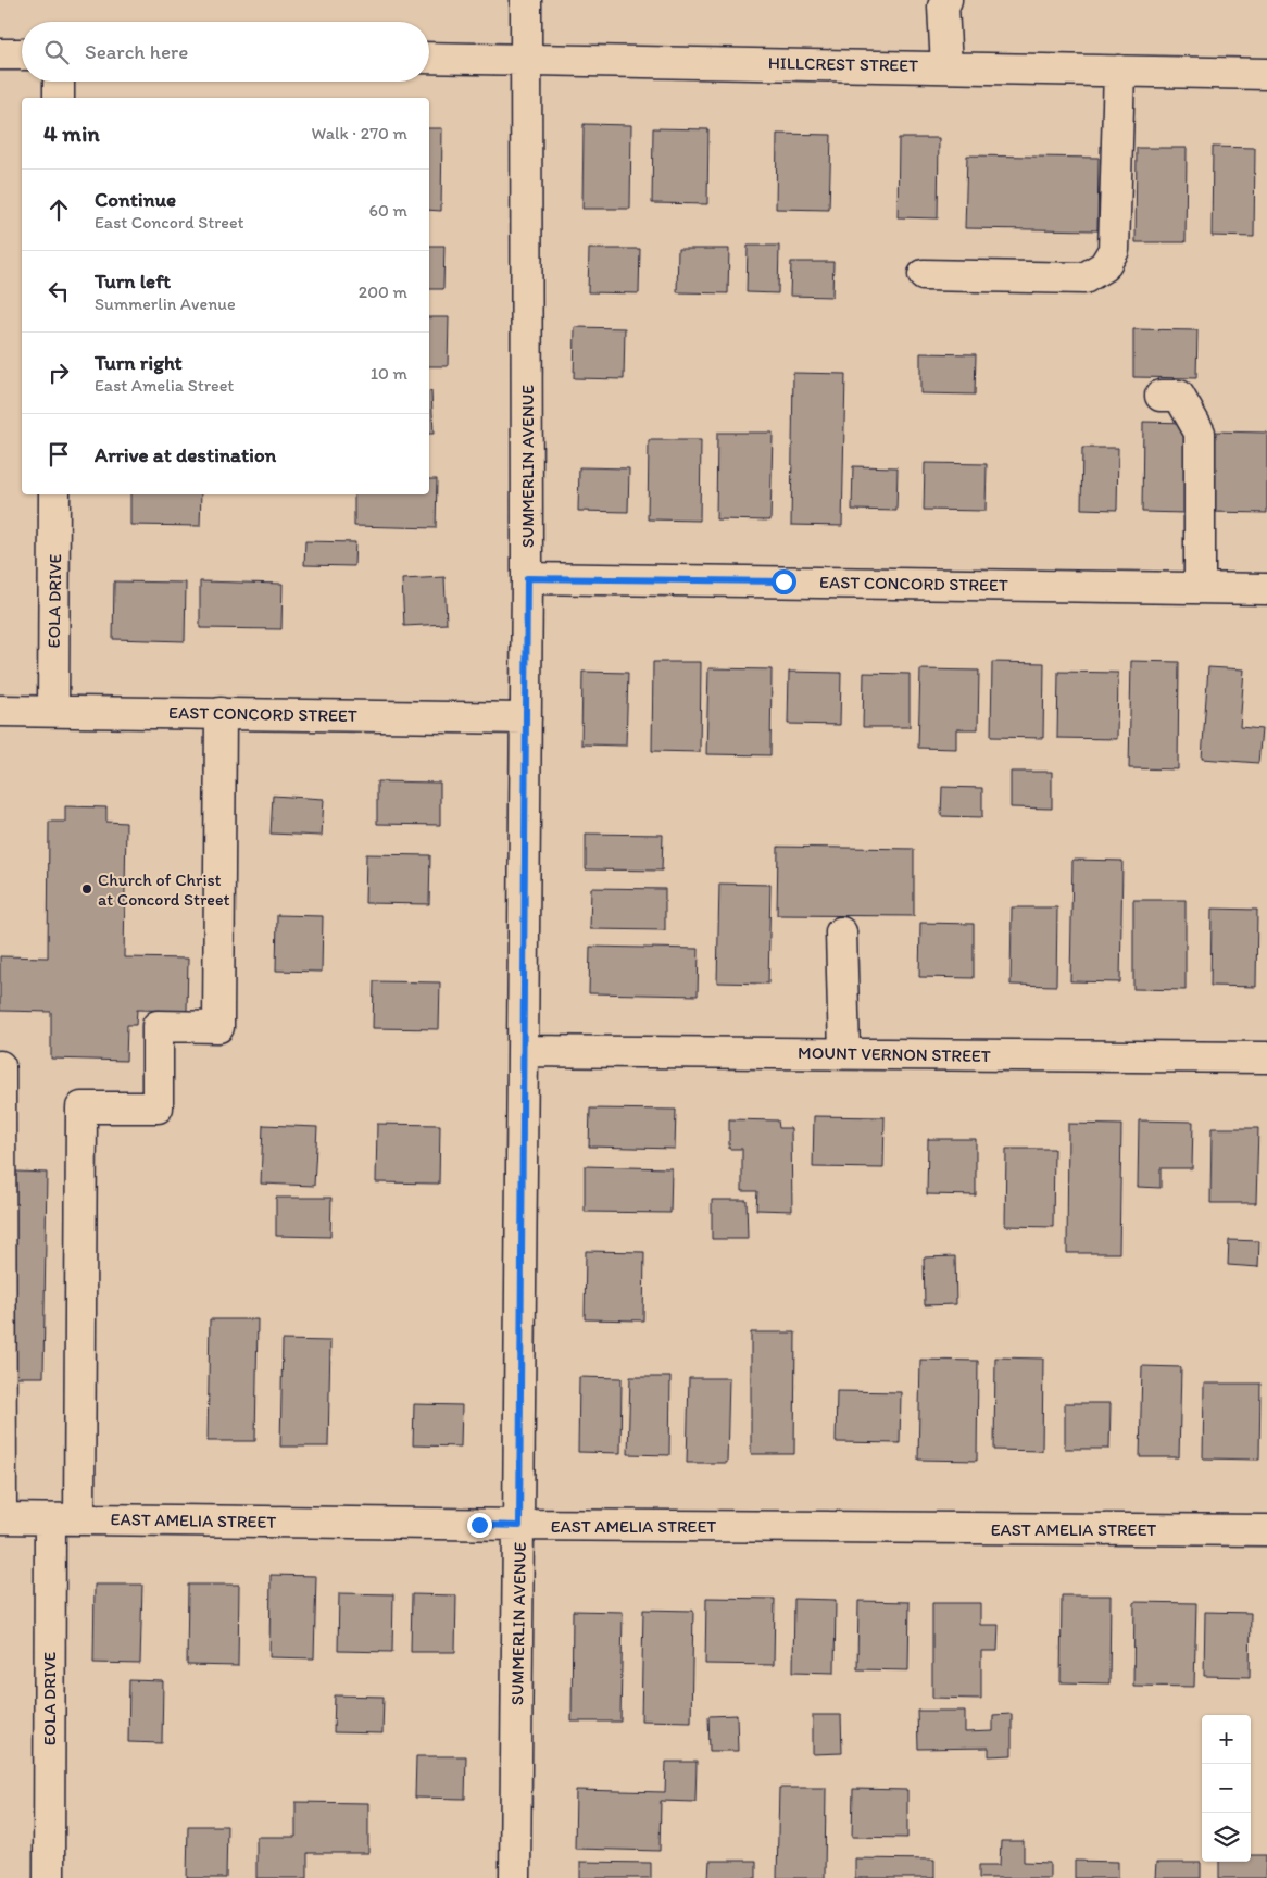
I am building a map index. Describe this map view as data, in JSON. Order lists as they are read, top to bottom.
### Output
{
  "streets": {
    "street": [
      "HILLCREST STREET",
      "SUMMERLIN AVENUE",
      "EAST CONCORD STREET",
      "EOLA DRIVE",
      "MOUNT VERNON STREET",
      "EAST AMELIA STREET"
    ]
  },
  "crossings": [
    ["HILLCREST STREET", "SUMMERLIN AVENUE"],
    ["SUMMERLIN AVENUE", "EAST CONCORD STREET"],
    ["SUMMERLIN AVENUE", "MOUNT VERNON STREET"],
    ["SUMMERLIN AVENUE", "EAST AMELIA STREET"],
    ["EAST CONCORD STREET", "EOLA DRIVE"],
    ["EOLA DRIVE", "EAST AMELIA STREET"]
  ],
  "places": ["Church of Christ at Concord Street"],
  "page": {
    "search": "Search here",
    "heading": ["4 min", "Walk · 270 m"],
    "list": [
      ["Continue", "East Concord Street", "60 m"],
      ["Turn left", "Summerlin Avenue", "200 m"],
      ["Turn right", "East Amelia Street", "10 m"],
      "Arrive at destination"
    ],
    "map_buttons": ["+", "−"]
  }
}
